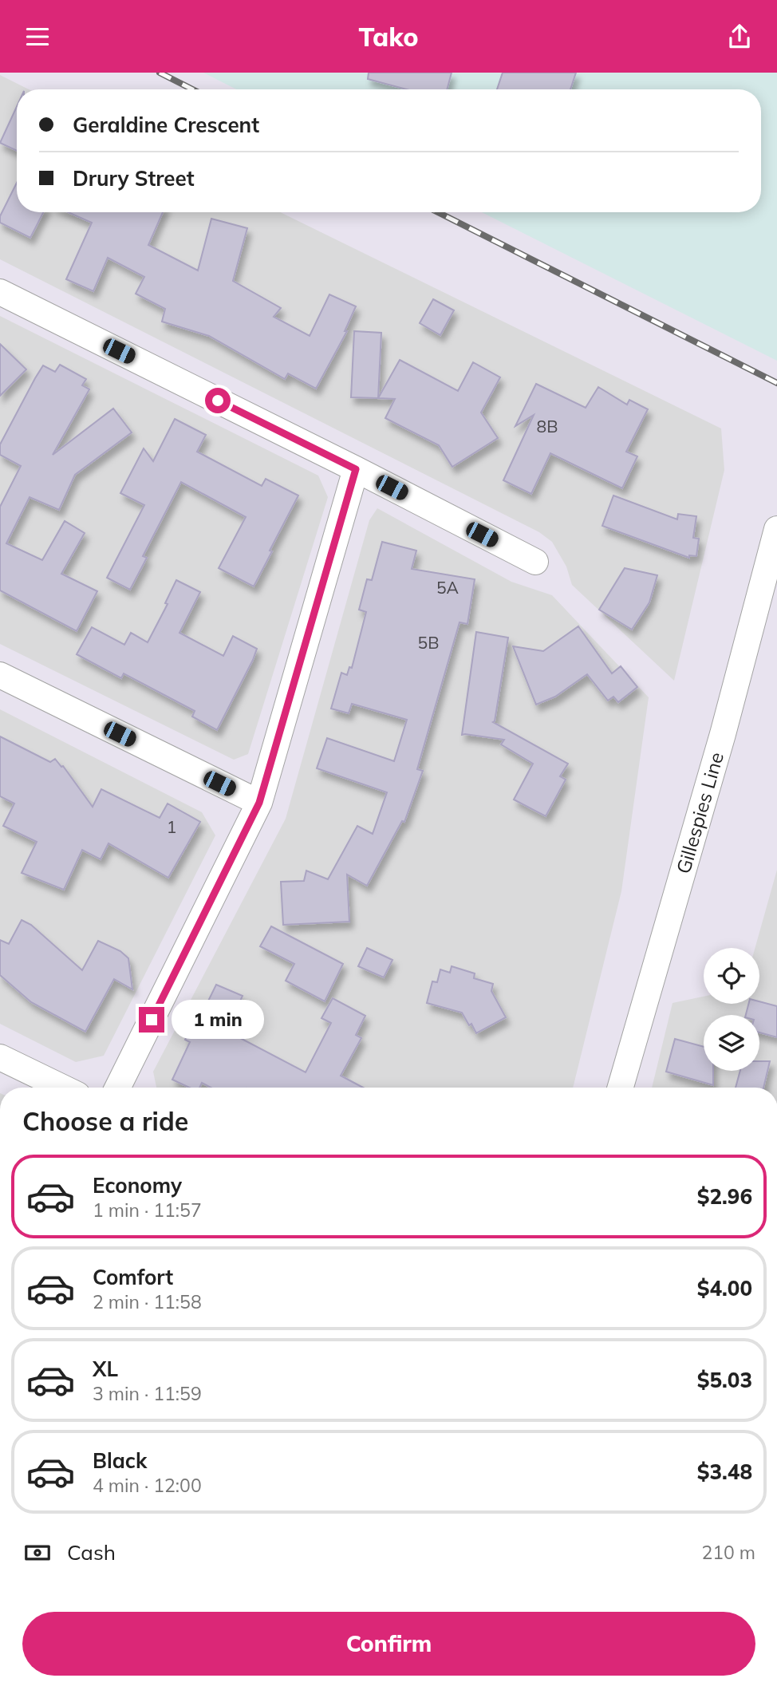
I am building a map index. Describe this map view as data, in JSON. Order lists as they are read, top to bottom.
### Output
{
  "streets": {
    "street": ["Gillespies Line"]
  },
  "house_numbers": [
    "8B",
    "5A",
    "5B",
    "1"
  ],
  "page": {
    "header": "Tako",
    "banner": ["Geraldine Crescent", "Drury Street"],
    "bubble": "1 min",
    "heading": "Choose a ride",
    "list": [
      {
        "name": "Economy",
        "note": "1 min · 11:57",
        "value": "$2.96"
      },
      {
        "name": "Comfort",
        "note": "2 min · 11:58",
        "value": "$4.00"
      },
      {
        "name": "XL",
        "note": "3 min · 11:59",
        "value": "$5.03"
      },
      {
        "name": "Black",
        "note": "4 min · 12:00",
        "value": "$3.48"
      }
    ],
    "pay": ["Cash", "210 m"],
    "buttons": "Confirm"
  }
}
